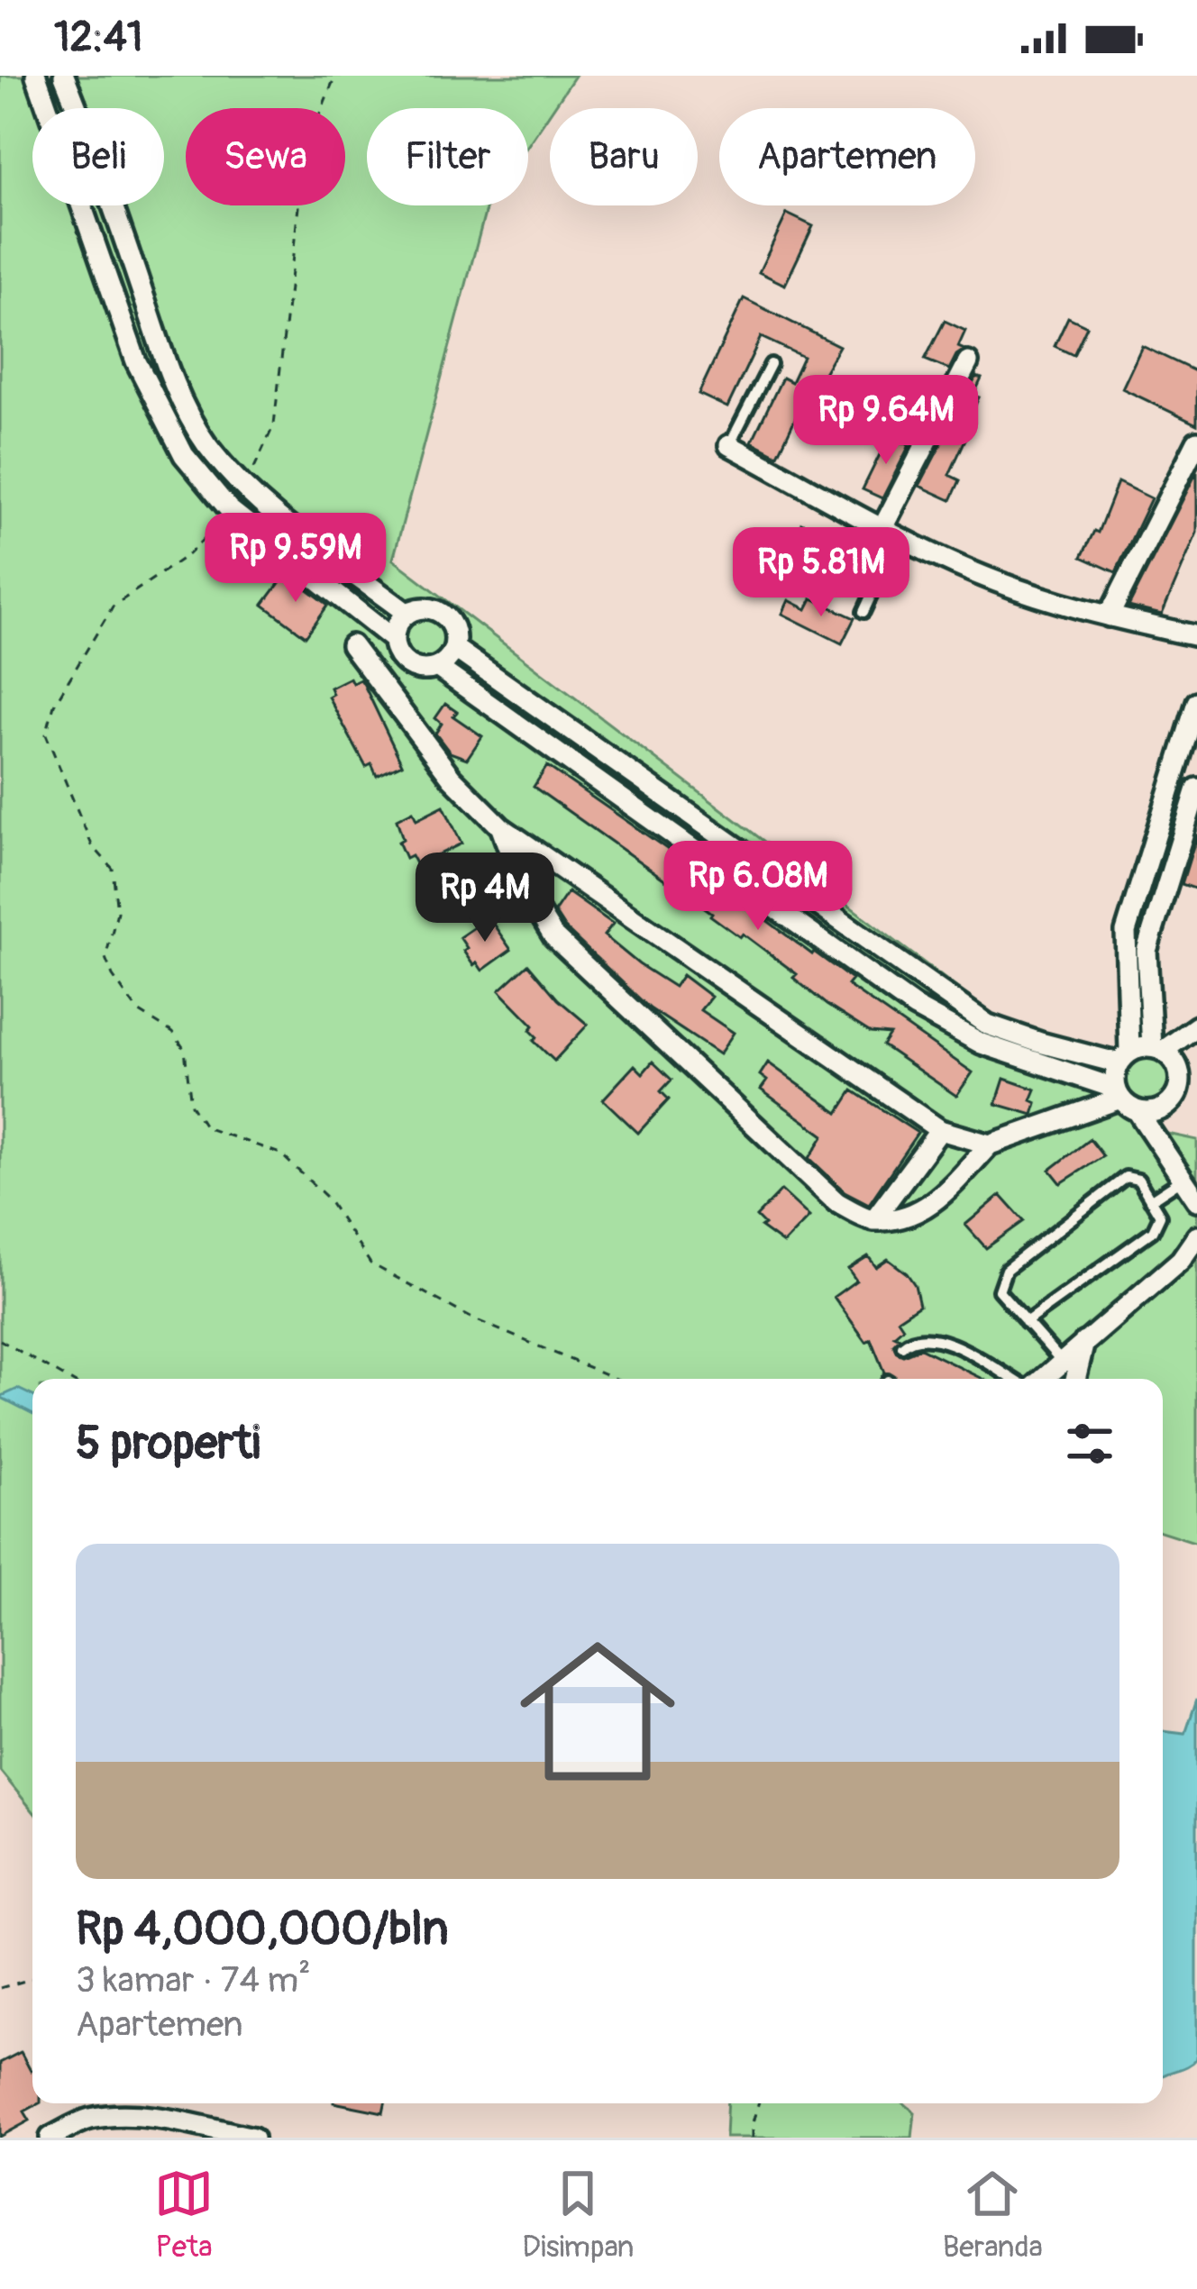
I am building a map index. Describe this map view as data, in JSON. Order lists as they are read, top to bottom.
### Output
{
  "page": {
    "status": "12:41",
    "chip": [
      "Beli",
      "Sewa",
      "Filter",
      "Baru",
      "Apartemen"
    ],
    "price": [
      "Rp 9.64M",
      "Rp 9.59M",
      "Rp 5.81M",
      "Rp 6.08M",
      "Rp 4M"
    ],
    "heading": "5 properti",
    "list": [
      {
        "name": "Rp 4,000,000/bln",
        "note": "3 kamar · 74 m² · Apartemen"
      }
    ],
    "tabs": ["Peta", "Disimpan", "Beranda"]
  }
}
